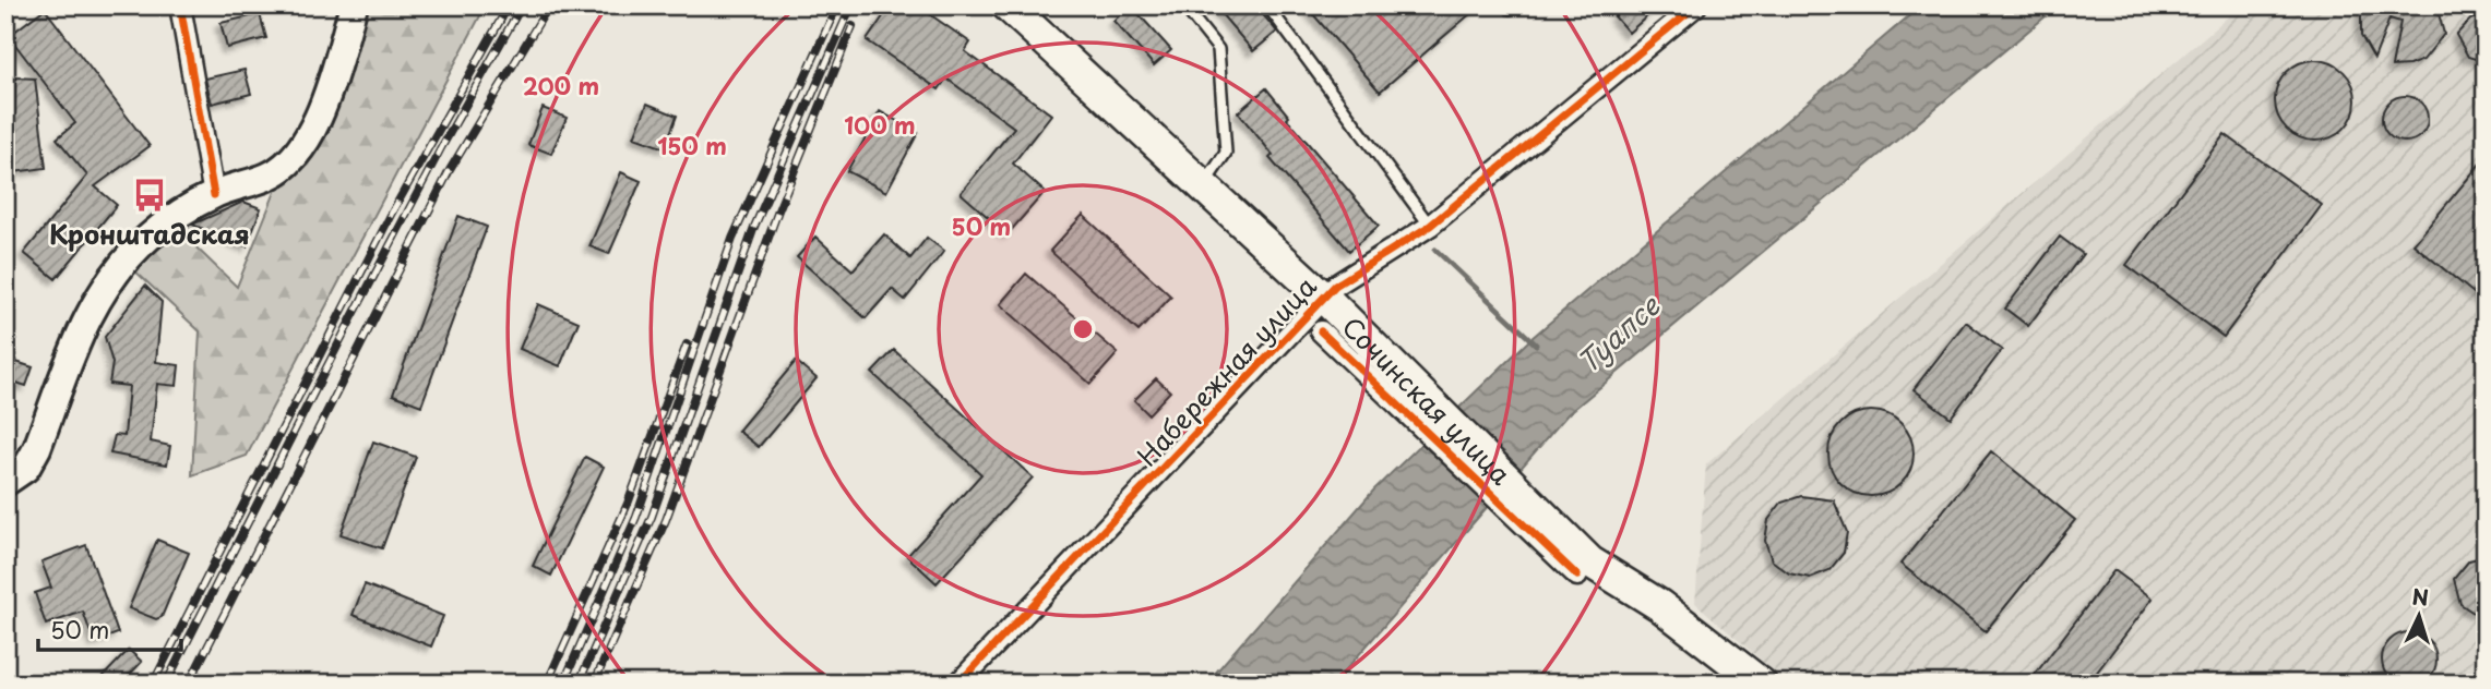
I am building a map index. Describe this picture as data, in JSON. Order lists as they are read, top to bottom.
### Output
{
  "streets": {
    "highway": ["Сочинская улица"],
    "street": ["Набережная улица"]
  },
  "crossings": [
    ["Набережная улица", "Сочинская улица"]
  ],
  "water": ["Туапсе"],
  "places": {
    "bus stop": ["Кронштадская"]
  },
  "scale_bar": "50 m",
  "north": "top",
  "rings": [
    "200 m",
    "100 m",
    "150 m",
    "50 m"
  ]
}
